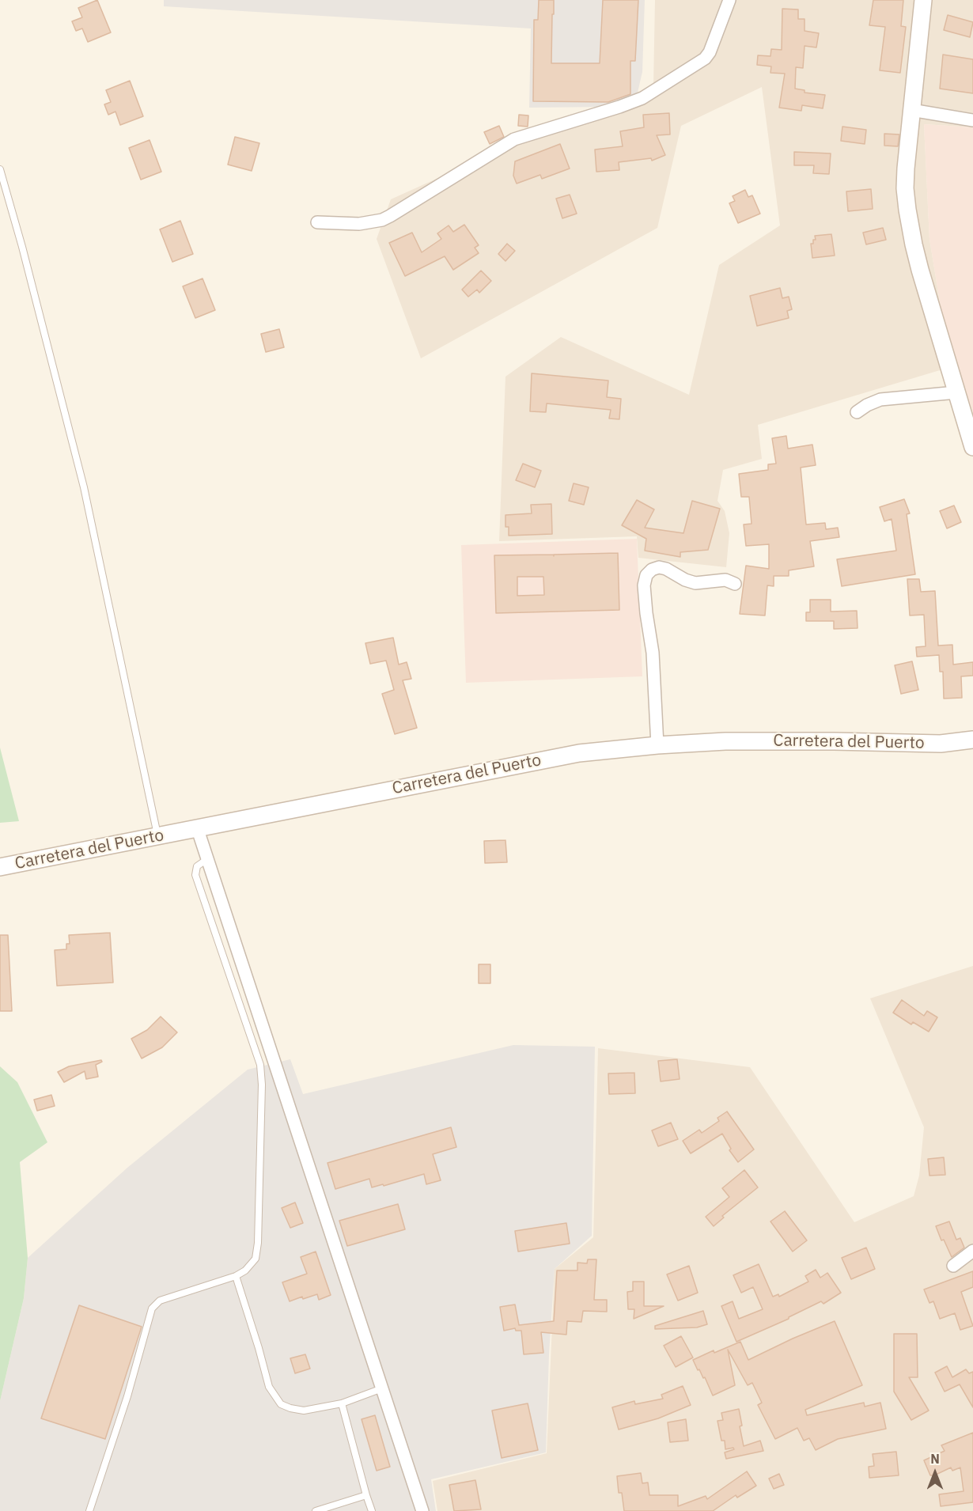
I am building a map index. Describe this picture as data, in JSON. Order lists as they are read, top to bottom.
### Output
{
  "streets": {
    "main road": ["Carretera del Puerto"]
  },
  "north": "top"
}
